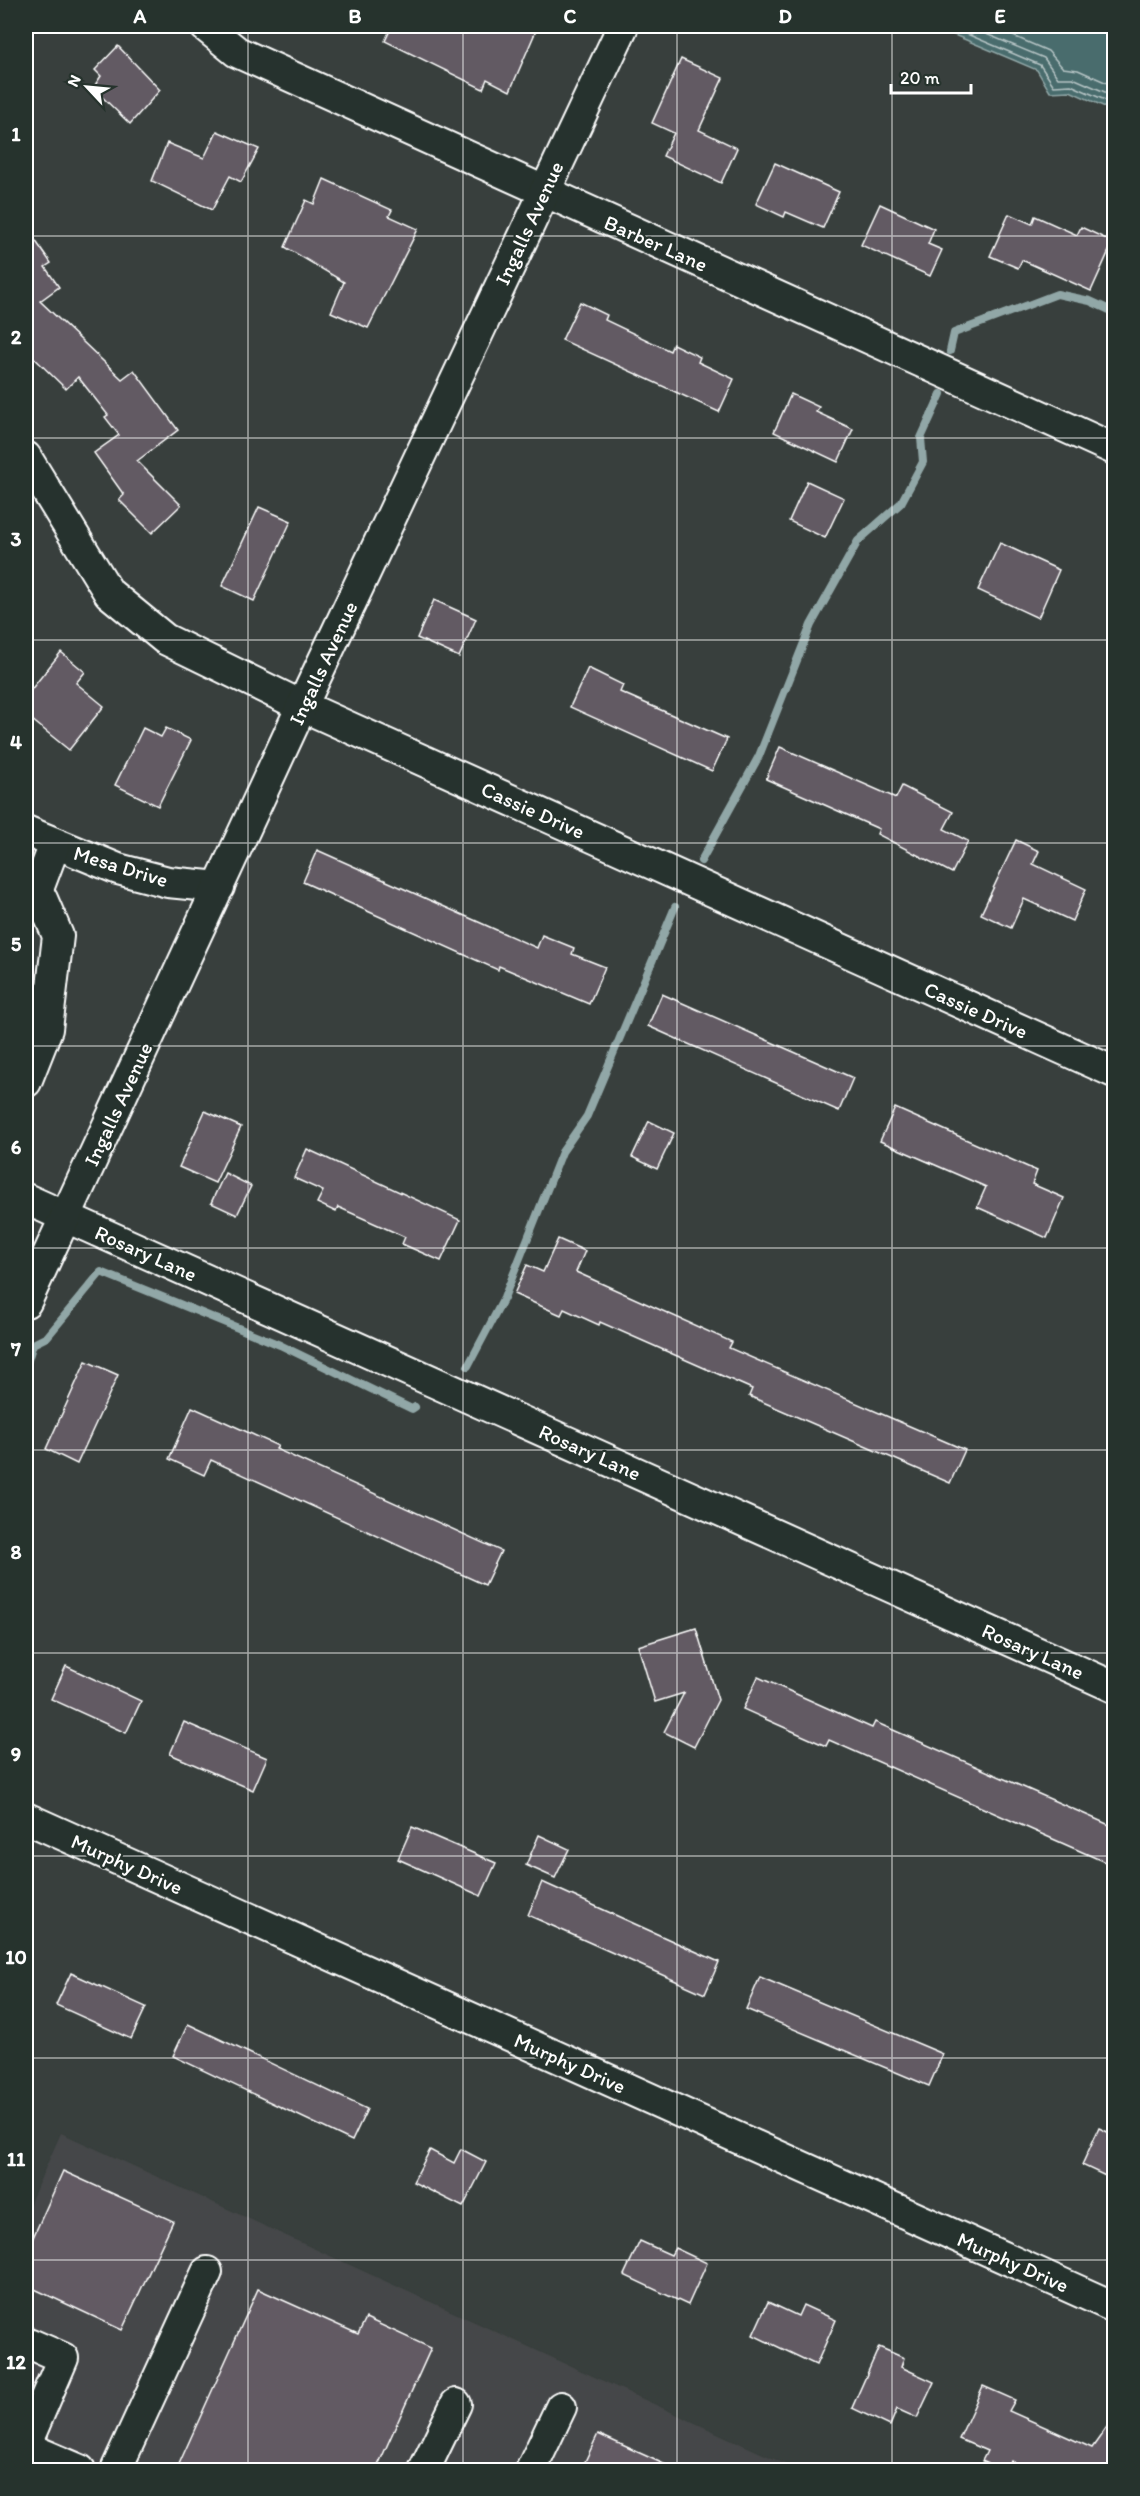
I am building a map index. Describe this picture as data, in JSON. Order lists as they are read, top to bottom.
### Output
{
  "streets": {
    "street": [
      "Ingalls Avenue",
      "Barber Lane",
      "Cassie Drive",
      "Mesa Drive",
      "Rosary Lane",
      "Murphy Drive"
    ]
  },
  "crossings": [
    ["Ingalls Avenue", "Barber Lane"],
    ["Ingalls Avenue", "Cassie Drive"],
    ["Ingalls Avenue", "Mesa Drive"],
    ["Ingalls Avenue", "Rosary Lane"]
  ],
  "scale_bar": "20 m",
  "north": "top left",
  "grid": {
    "columns": [
      "A",
      "B",
      "C",
      "D",
      "E"
    ],
    "rows": [
      "1",
      "2",
      "3",
      "4",
      "5",
      "6",
      "7",
      "8",
      "9",
      "10",
      "11",
      "12"
    ]
  }
}
